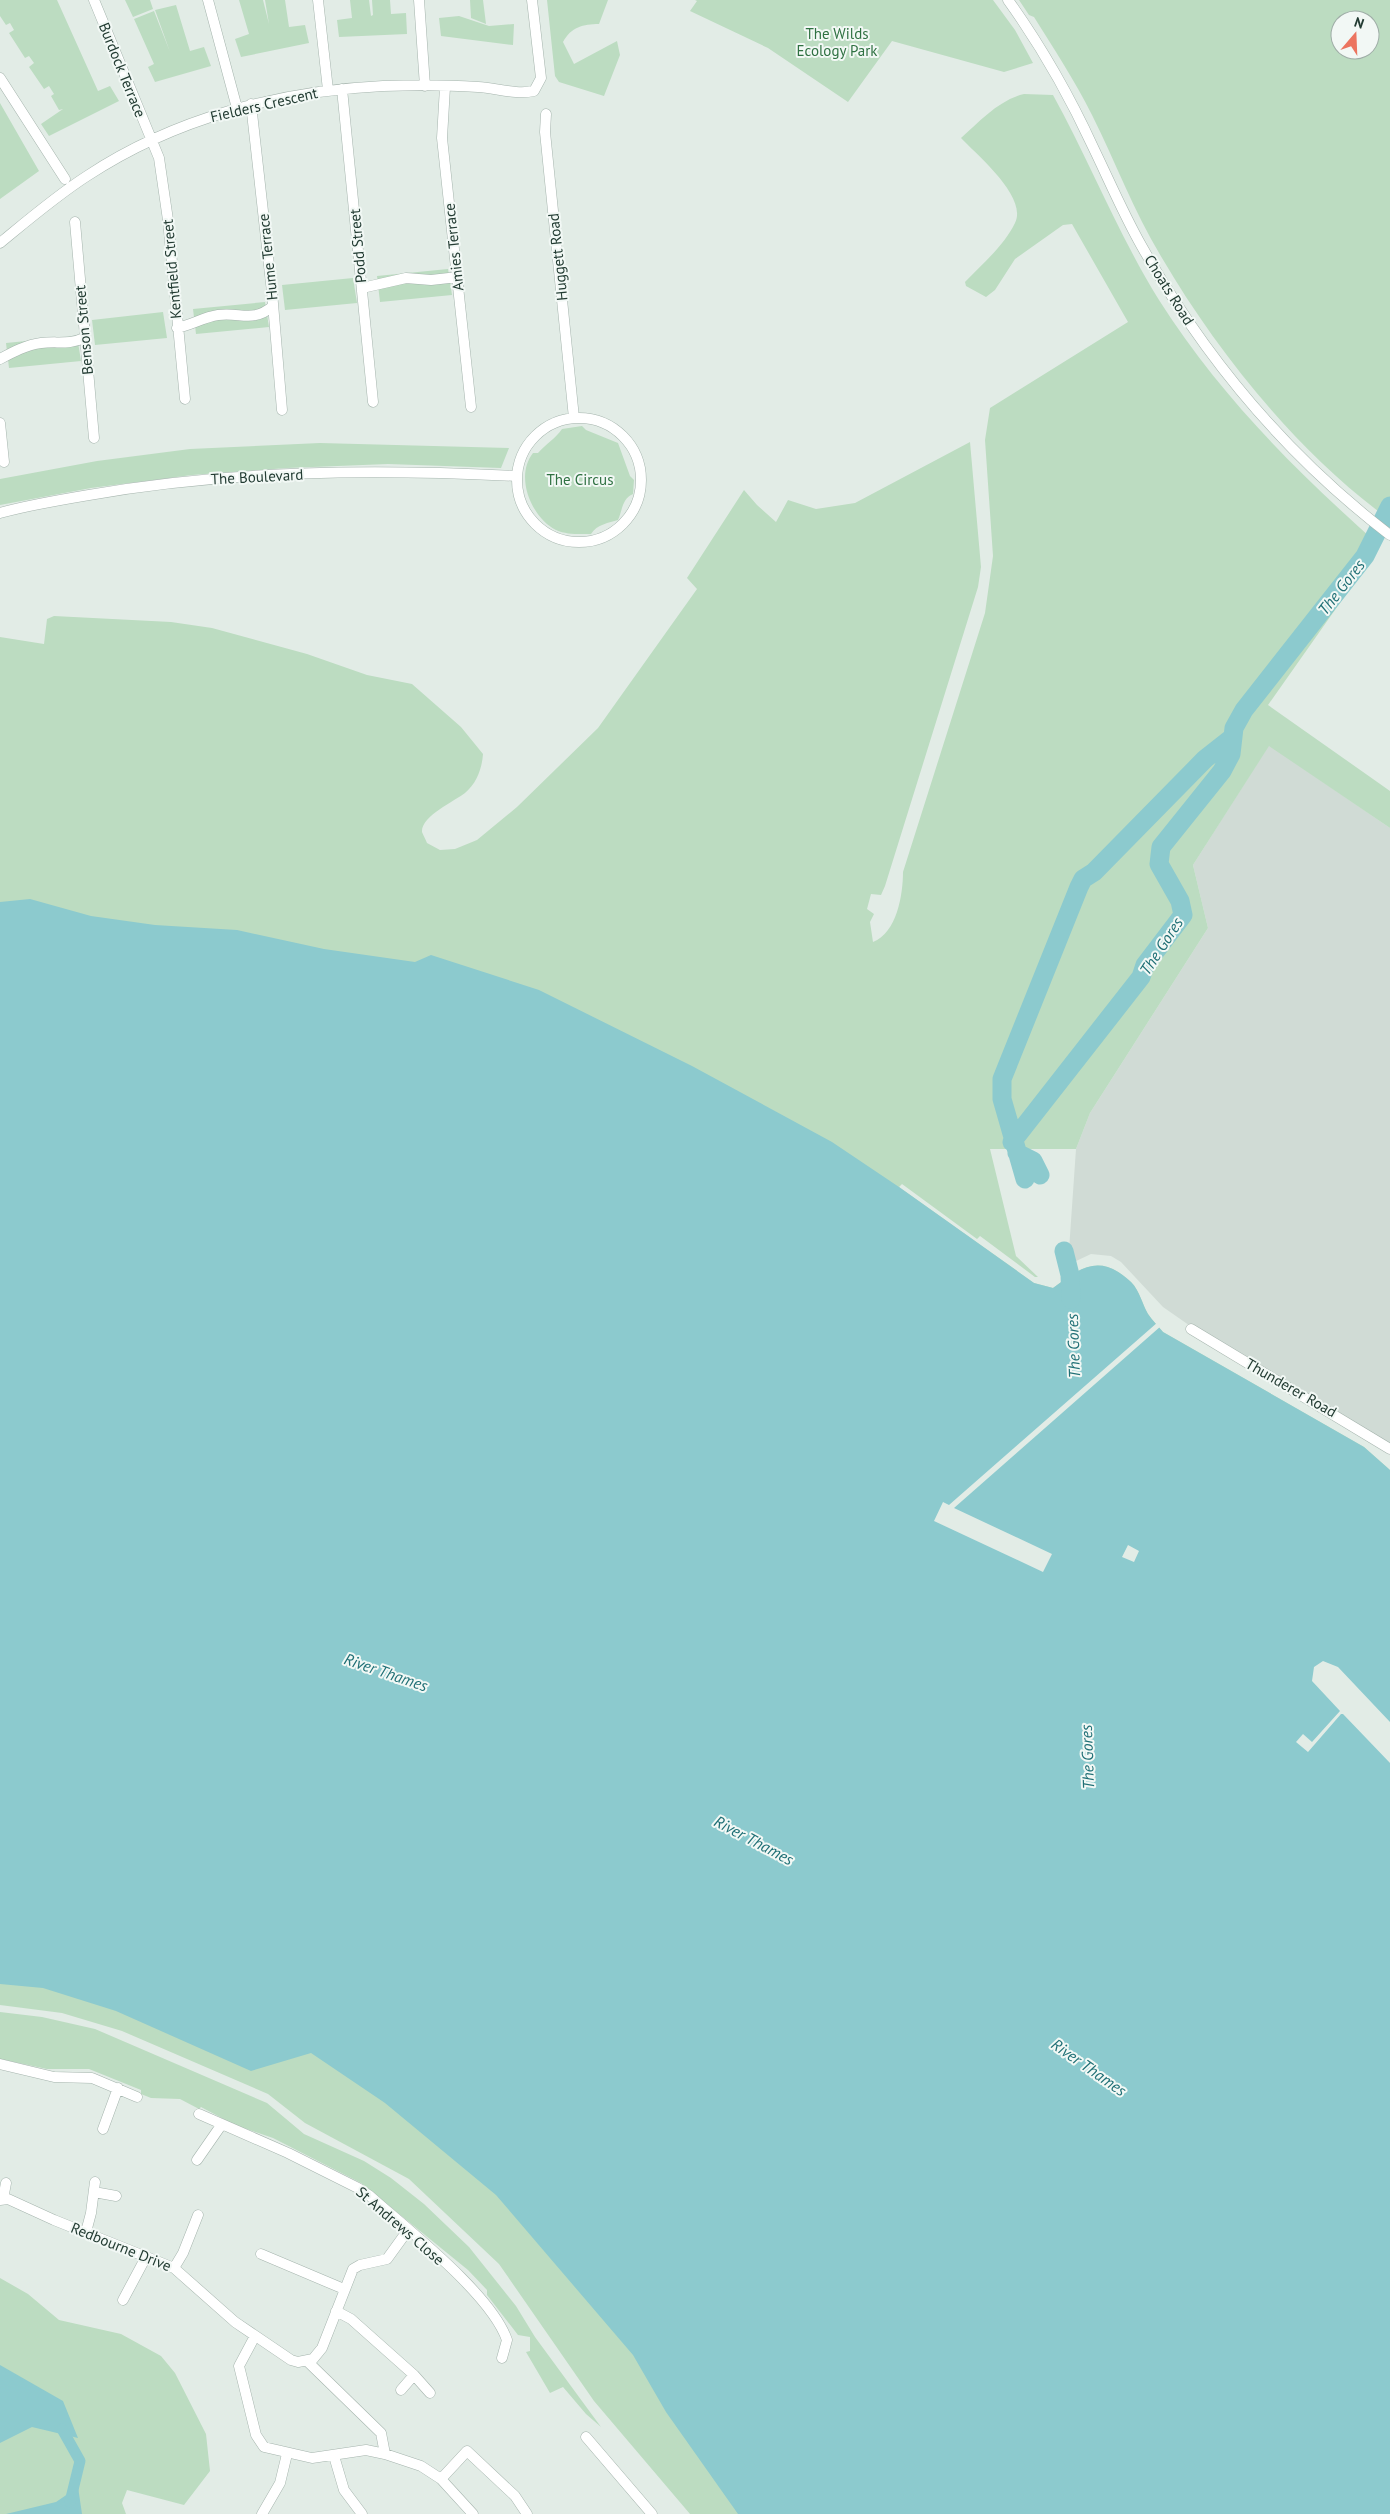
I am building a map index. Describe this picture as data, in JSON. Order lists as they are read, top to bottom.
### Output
{
  "streets": {
    "street": [
      "Burdock Terrace",
      "Fielders Crescent",
      "Podd Street",
      "Amies Terrace",
      "Hume Terrace",
      "Huggett Road",
      "Kentfield Street",
      "Choats Road",
      "Benson Street",
      "The Boulevard",
      "Thunderer Road",
      "St Andrews Close",
      "Redbourne Drive"
    ]
  },
  "crossings": [
    ["Burdock Terrace", "Fielders Crescent"],
    ["Burdock Terrace", "Kentfield Street"],
    ["Fielders Crescent", "Podd Street"],
    ["Fielders Crescent", "Amies Terrace"],
    ["Fielders Crescent", "Hume Terrace"],
    ["Fielders Crescent", "Kentfield Street"],
    ["Huggett Road", "The Boulevard"]
  ],
  "water": ["The Gores", "River Thames"],
  "parks": ["The Wilds Ecology Park", "The Circus"],
  "north": "top"
}
